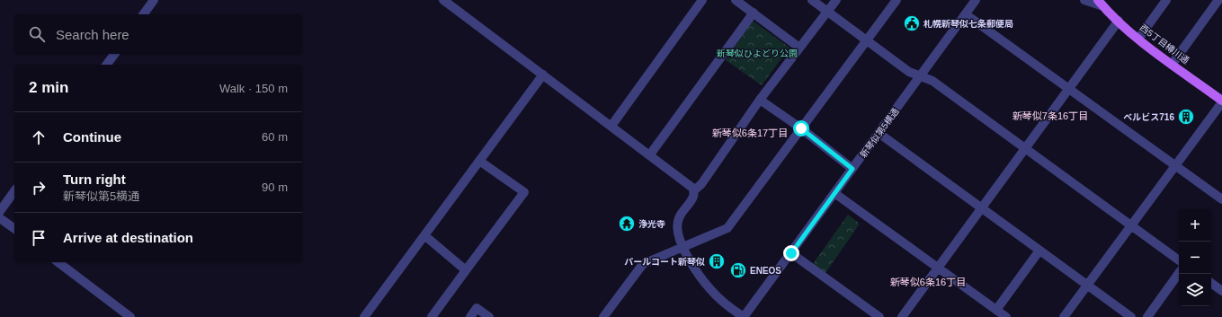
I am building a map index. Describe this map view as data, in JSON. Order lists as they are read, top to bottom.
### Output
{
  "streets": {
    "main road": ["西5丁目樽川通"],
    "street": ["新琴似第5横通"]
  },
  "districts": ["新琴似7条16丁目", "新琴似6条17丁目", "新琴似6条16丁目"],
  "parks": ["新琴似ひよどり公園"],
  "places": {
    "public building": ["札幌新琴似七条郵便局"],
    "building": ["ベルビス716", "パールコート新琴似"],
    "temple": ["浄光寺"],
    "fuel station": ["ENEOS"]
  },
  "page": {
    "search": "Search here",
    "heading": ["2 min", "Walk · 150 m"],
    "list": [
      ["Continue", "60 m"],
      ["Turn right", "新琴似第5横通", "90 m"],
      "Arrive at destination"
    ],
    "map_buttons": ["+", "−"]
  }
}
